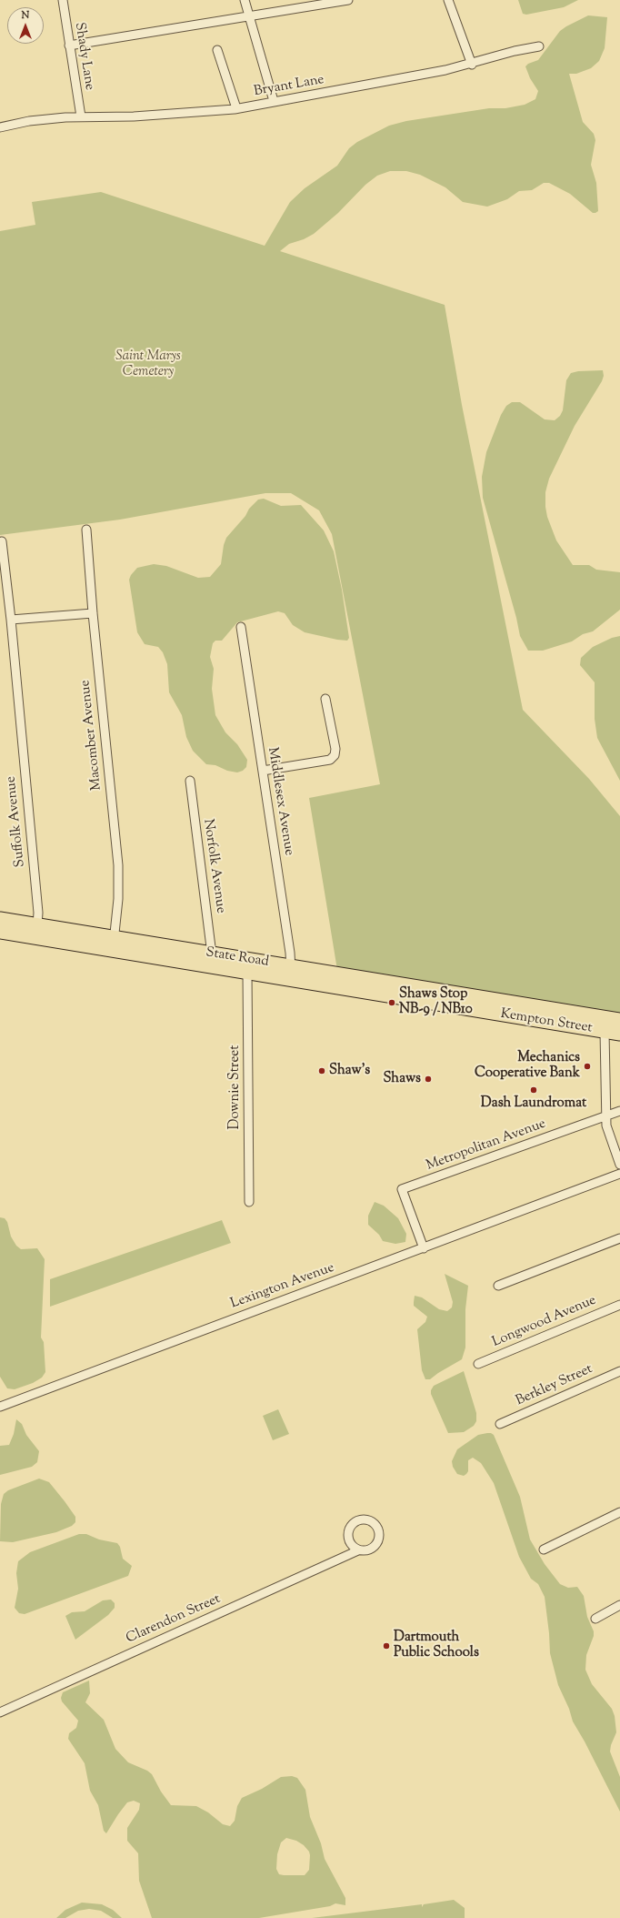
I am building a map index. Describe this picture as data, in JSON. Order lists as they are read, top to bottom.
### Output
{
  "streets": {
    "main road": ["State Road", "Kempton Street"],
    "street": [
      "Shady Lane",
      "Bryant Lane",
      "Macomber Avenue",
      "Middlesex Avenue",
      "Suffolk Avenue",
      "Norfolk Avenue",
      "Downie Street",
      "Metropolitan Avenue",
      "Lexington Avenue",
      "Longwood Avenue",
      "Berkley Street",
      "Clarendon Street"
    ]
  },
  "crossings": [
    ["Shady Lane", "Bryant Lane"],
    ["Macomber Avenue", "State Road"],
    ["Middlesex Avenue", "State Road"],
    ["Suffolk Avenue", "State Road"],
    ["Norfolk Avenue", "State Road"],
    ["State Road", "Kempton Street"],
    ["State Road", "Downie Street"],
    ["Metropolitan Avenue", "Lexington Avenue"]
  ],
  "parks": ["Saint Marys Cemetery"],
  "places": [
    "Shaws Stop NB-9 / NB10",
    "Mechanics Cooperative Bank",
    "Shaw's",
    "Shaws",
    "Dash Laundromat",
    "Dartmouth Public Schools"
  ],
  "north": "top"
}
